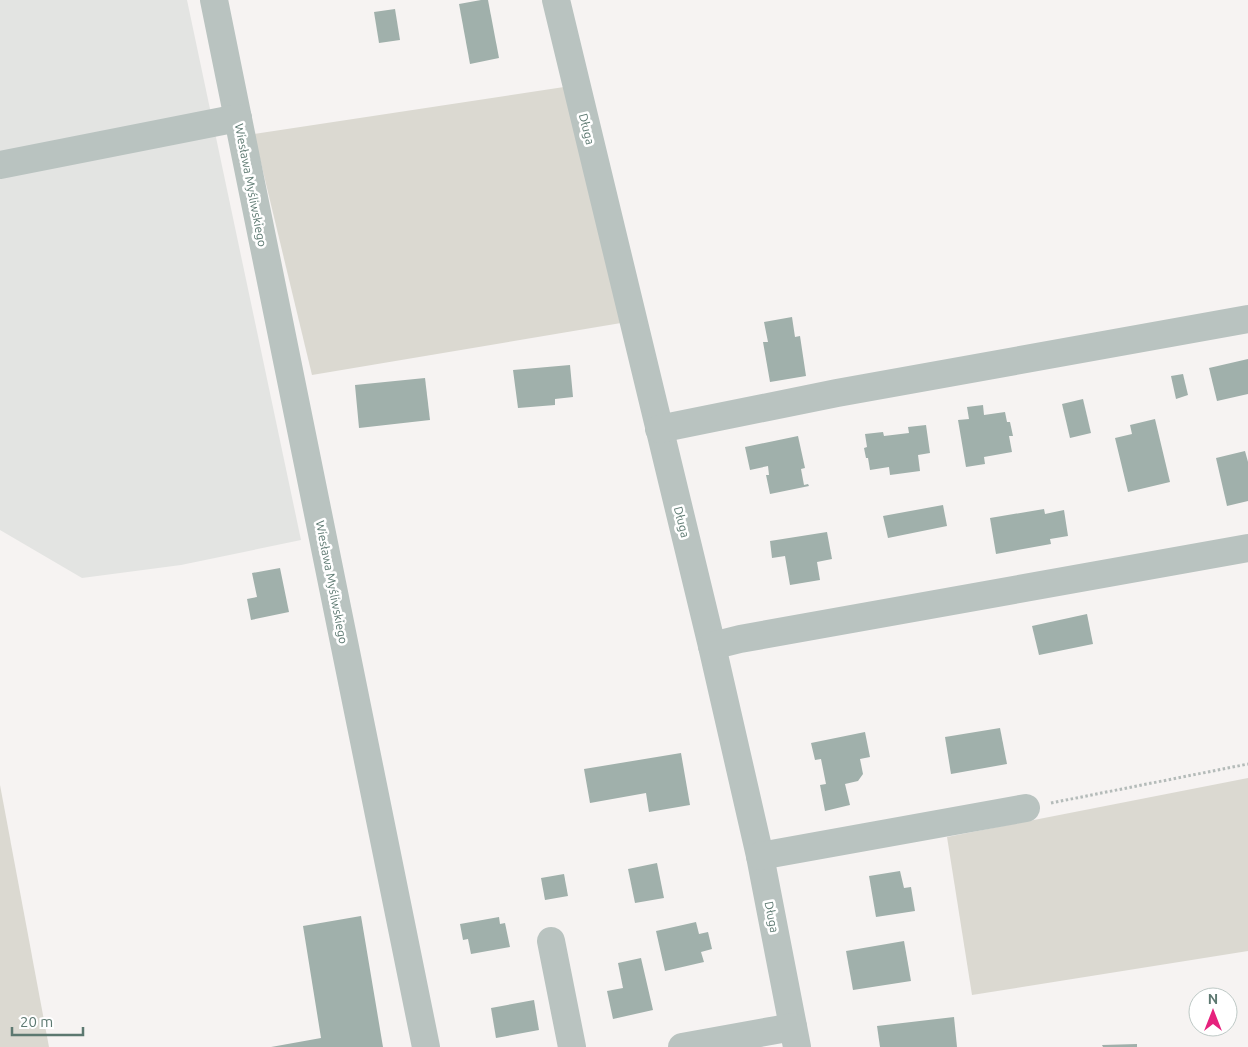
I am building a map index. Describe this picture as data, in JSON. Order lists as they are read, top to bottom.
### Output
{
  "streets": {
    "street": ["Długa", "Wiesława Myśliwskiego"]
  },
  "scale_bar": "20 m",
  "north": "top"
}
